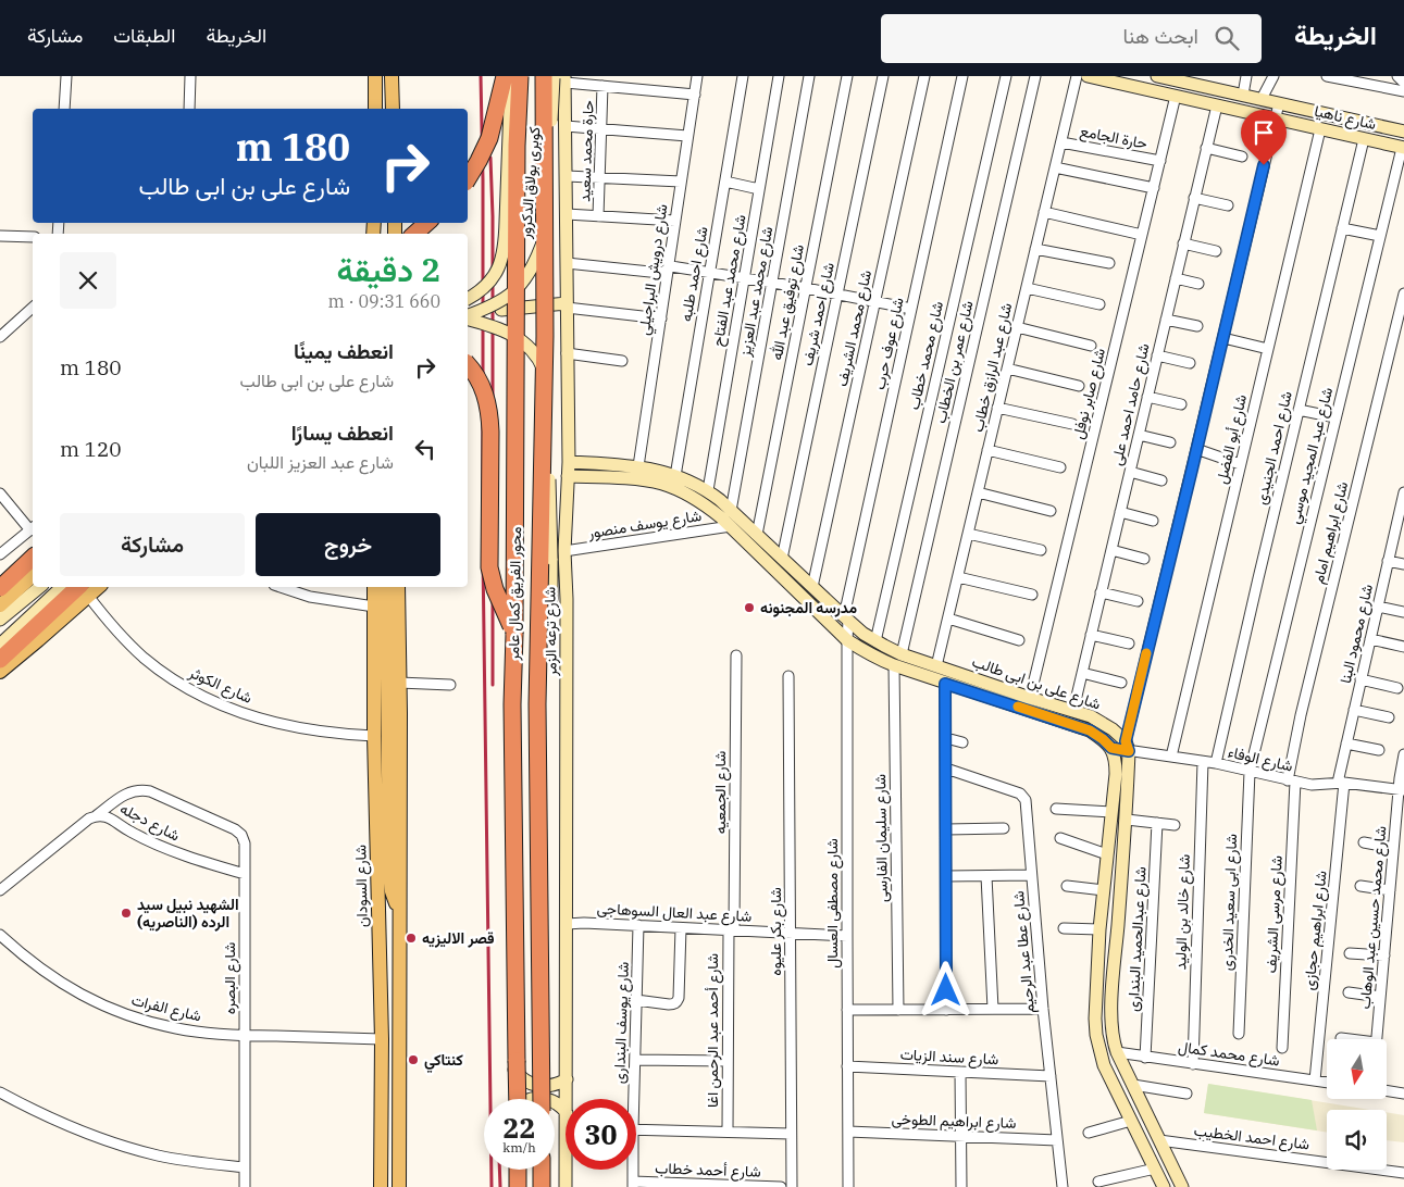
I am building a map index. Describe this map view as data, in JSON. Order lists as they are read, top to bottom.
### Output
{
  "streets": {
    "highway": ["محور الفريق كمال عامر"],
    "main road": ["شارع السودان"],
    "street": [
      "شارع ناهيا",
      "حارة الجامع",
      "حارة محمد سعيد",
      "كوبرى بولاق الدكرور",
      "شارع درويش البراجيلي",
      "شارع احمد طلبه",
      "شارع محمد عبد الفتاح",
      "شارع محمد عبد العزيز",
      "شارع توفيق عبد الله",
      "شارع احمد شريف",
      "شارع محمد الشريف",
      "شارع عوف حرب",
      "شارع محمد خطاب",
      "شارع عمر بن الخطاب",
      "شارع عبد الرازق خطاب",
      "شارع صابر نوفل",
      "شارع حامد احمد على",
      "شارع أبو الفضل",
      "شارع احمد الجنيدى",
      "شارع عبد المجيد موسي",
      "شارع يوسف منصور",
      "شارع ابراهيم امام",
      "شارع ترعه الزمر",
      "شارع محمود البنا",
      "شارع على بن ابى طالب",
      "شارع الكوثر",
      "شارع الوفاء",
      "شارع الجمعيه",
      "شارع دجله",
      "شارع سليمان الفارسى",
      "شارع ابى سعيد الخدرى",
      "شارع مصطفى العسال",
      "شارع عبد العال السوهاجى",
      "شارع خالد بن الوليد",
      "شارع مرسى الشريف",
      "شارع محمد حسين عبد الوهاب",
      "شارع ابراهيم حجازى",
      "شارع بكر عليوه",
      "شارع عبدالحميد البندارى",
      "شارع عطا عبد الرحيم",
      "شارع البصره",
      "شارع الفرات",
      "شارع يوسف البندارى",
      "شارع أحمد عبد الرحمن اغا",
      "شارع محمد كمال",
      "شارع سند الزيات",
      "شارع ابراهيم الطوخى",
      "شارع احمد الخطيب",
      "شارع أحمد خطاب"
    ]
  },
  "crossings": [
    ["شارع ناهيا", "شارع صابر نوفل"],
    ["شارع ناهيا", "شارع حامد احمد على"],
    ["شارع ناهيا", "شارع أبو الفضل"],
    ["شارع ناهيا", "شارع احمد الجنيدى"],
    ["شارع ناهيا", "شارع عبد المجيد موسي"],
    ["حارة الجامع", "شارع عبد الرازق خطاب"],
    ["حارة الجامع", "شارع صابر نوفل"],
    ["كوبرى بولاق الدكرور", "محور الفريق كمال عامر"],
    ["كوبرى بولاق الدكرور", "شارع ترعه الزمر"],
    ["شارع درويش البراجيلي", "شارع على بن ابى طالب"],
    ["شارع احمد طلبه", "شارع على بن ابى طالب"],
    ["شارع محمد عبد الفتاح", "شارع على بن ابى طالب"],
    ["شارع محمد عبد العزيز", "شارع على بن ابى طالب"],
    ["شارع توفيق عبد الله", "شارع على بن ابى طالب"],
    ["شارع احمد شريف", "شارع على بن ابى طالب"],
    ["شارع محمد الشريف", "شارع على بن ابى طالب"],
    ["شارع عوف حرب", "شارع على بن ابى طالب"],
    ["شارع عوف حرب", "شارع مصطفى العسال"],
    ["شارع محمد خطاب", "شارع على بن ابى طالب"],
    ["شارع عمر بن الخطاب", "شارع على بن ابى طالب"],
    ["شارع عبد الرازق خطاب", "شارع على بن ابى طالب"],
    ["شارع صابر نوفل", "شارع على بن ابى طالب"],
    ["شارع حامد احمد على", "شارع على بن ابى طالب"],
    ["شارع أبو الفضل", "شارع الوفاء"],
    ["شارع احمد الجنيدى", "شارع الوفاء"],
    ["شارع عبد المجيد موسي", "شارع الوفاء"],
    ["شارع عبد المجيد موسي", "شارع ابى سعيد الخدرى"],
    ["شارع يوسف منصور", "شارع ترعه الزمر"],
    ["شارع يوسف منصور", "شارع على بن ابى طالب"],
    ["شارع ابراهيم امام", "شارع الوفاء"],
    ["شارع ابراهيم امام", "شارع مرسى الشريف"],
    ["محور الفريق كمال عامر", "شارع ترعه الزمر"],
    ["شارع ترعه الزمر", "شارع على بن ابى طالب"],
    ["شارع ترعه الزمر", "شارع عبد العال السوهاجى"],
    ["شارع محمود البنا", "شارع الوفاء"],
    ["شارع محمود البنا", "شارع ابراهيم حجازى"],
    ["شارع على بن ابى طالب", "شارع الوفاء"],
    ["شارع على بن ابى طالب", "شارع سليمان الفارسى"],
    ["شارع على بن ابى طالب", "شارع مصطفى العسال"],
    ["شارع الكوثر", "شارع السودان"],
    ["شارع الوفاء", "شارع ابى سعيد الخدرى"],
    ["شارع الوفاء", "شارع خالد بن الوليد"],
    ["شارع الوفاء", "شارع مرسى الشريف"],
    ["شارع الوفاء", "شارع محمد حسين عبد الوهاب"],
    ["شارع الوفاء", "شارع ابراهيم حجازى"],
    ["شارع الجمعيه", "شارع عبد العال السوهاجى"],
    ["شارع الجمعيه", "شارع أحمد عبد الرحمن اغا"],
    ["شارع دجله", "شارع البصره"],
    ["شارع السودان", "شارع الفرات"],
    ["شارع مصطفى العسال", "شارع عبد العال السوهاجى"],
    ["شارع مصطفى العسال", "شارع سند الزيات"],
    ["شارع مصطفى العسال", "شارع ابراهيم الطوخى"],
    ["شارع عبد العال السوهاجى", "شارع بكر عليوه"],
    ["شارع عبد العال السوهاجى", "شارع يوسف البندارى"],
    ["شارع عبد العال السوهاجى", "شارع أحمد عبد الرحمن اغا"],
    ["شارع خالد بن الوليد", "شارع محمد كمال"],
    ["شارع ابراهيم حجازى", "شارع محمد كمال"],
    ["شارع عبدالحميد البندارى", "شارع محمد كمال"],
    ["شارع عطا عبد الرحيم", "شارع سند الزيات"],
    ["شارع عطا عبد الرحيم", "شارع ابراهيم الطوخى"],
    ["شارع البصره", "شارع الفرات"],
    ["شارع يوسف البندارى", "شارع أحمد خطاب"]
  ],
  "places": [
    "مدرسه المجنونه",
    "الشهيد نبيل سيد الرده (الناصريه)",
    "قصر الاليزيه",
    "كنتاكي"
  ],
  "north": "bottom",
  "page": {
    "header": "الخريطة",
    "search": "ابحث هنا",
    "nav": ["الخريطة", "الطبقات", "مشاركة"],
    "turn": ["180 m", "شارع على بن ابى طالب"],
    "heading": ["2 دقيقة", "660 m · 09:31"],
    "list": [
      {
        "name": "انعطف يمينًا",
        "note": "شارع على بن ابى طالب",
        "value": "180 m"
      },
      {
        "name": "انعطف يسارًا",
        "note": "شارع عبد العزيز اللبان",
        "value": "120 m"
      }
    ],
    "buttons": ["خروج", "مشاركة"],
    "speed": "22 km/h",
    "limit": "30"
  }
}
